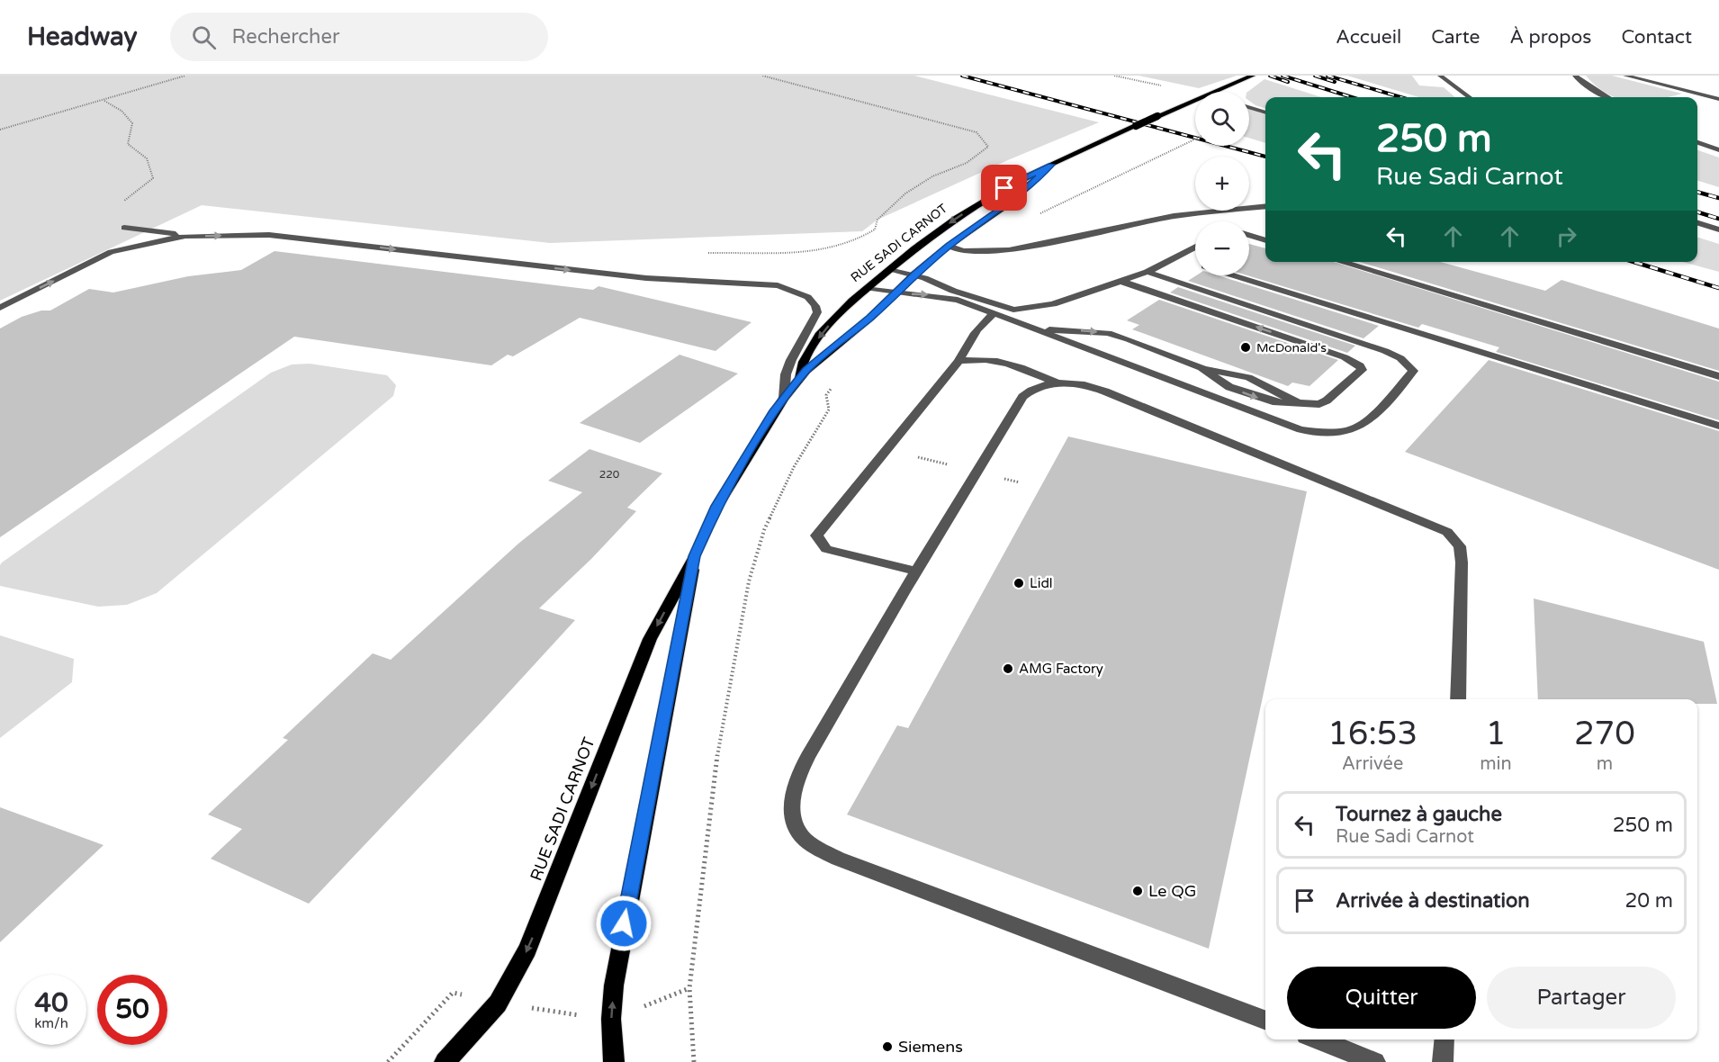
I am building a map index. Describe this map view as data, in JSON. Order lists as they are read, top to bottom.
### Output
{
  "streets": {
    "main road": ["RUE SADI CARNOT"]
  },
  "places": [
    "McDonald's",
    "Lidl",
    "AMG Factory",
    "Le QG",
    "Siemens"
  ],
  "house_numbers": ["220"],
  "page": {
    "header": "Headway",
    "search": "Rechercher",
    "nav": [
      "Accueil",
      "Carte",
      "À propos",
      "Contact"
    ],
    "map_buttons": ["+", "−"],
    "turn": ["250 m", "Rue Sadi Carnot"],
    "eta": [
      "16:53",
      "Arrivée",
      "1",
      "min",
      "270",
      "m"
    ],
    "list": [
      {
        "name": "Tournez à gauche",
        "note": "Rue Sadi Carnot",
        "value": "250 m"
      },
      {
        "name": "Arrivée à destination",
        "value": "20 m"
      }
    ],
    "buttons": ["Quitter", "Partager"],
    "speed": "40 km/h",
    "limit": "50"
  }
}
